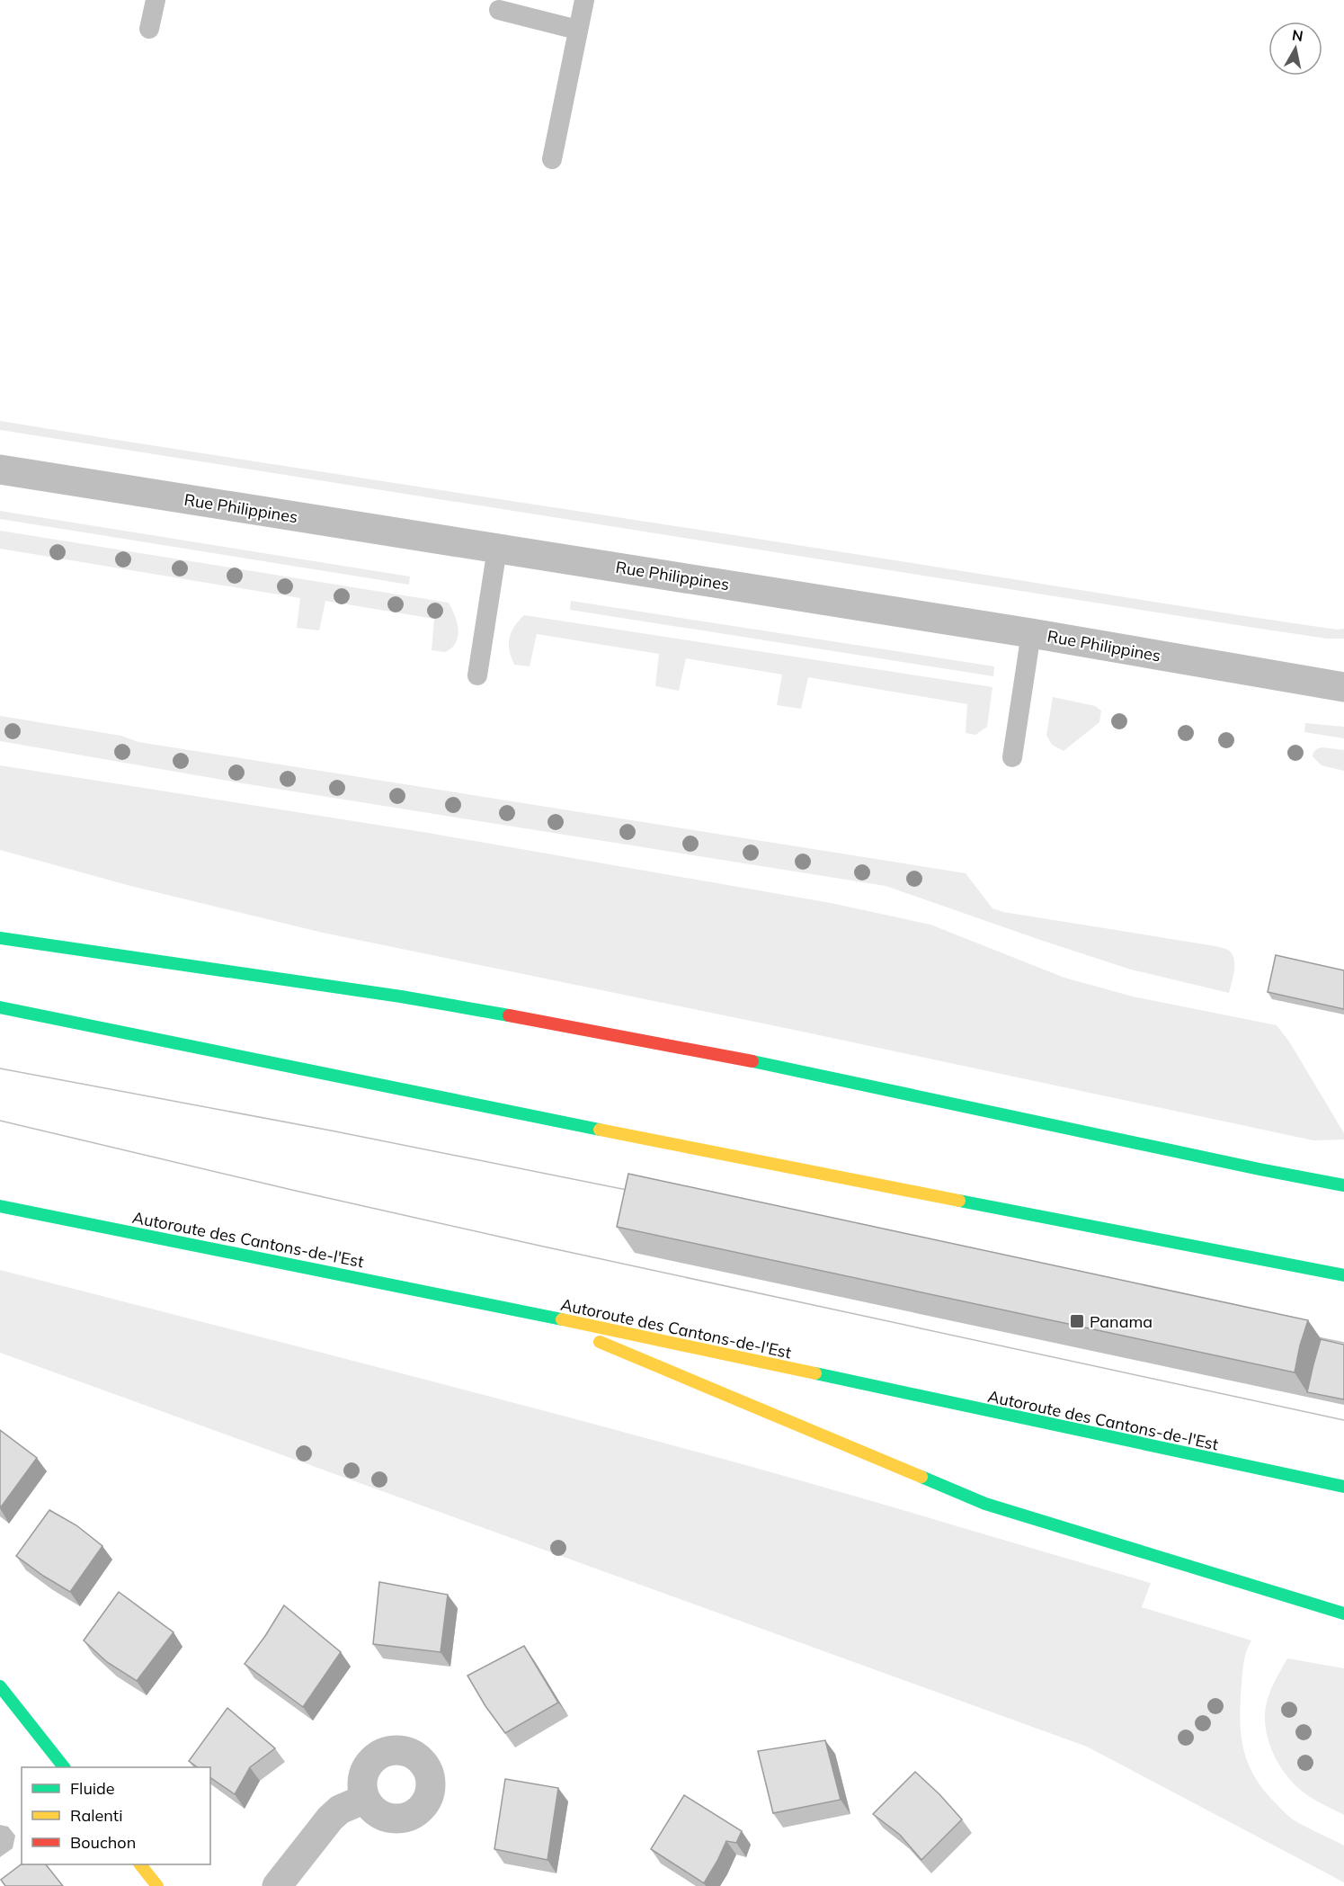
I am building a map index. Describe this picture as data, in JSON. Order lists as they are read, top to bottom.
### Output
{
  "streets": {
    "main road": ["Autoroute des Cantons-de-l'Est"],
    "street": ["Rue Philippines"]
  },
  "places": {
    "transit": ["Panama"]
  },
  "legend": ["Fluide", "Ralenti", "Bouchon"],
  "north": "top"
}
